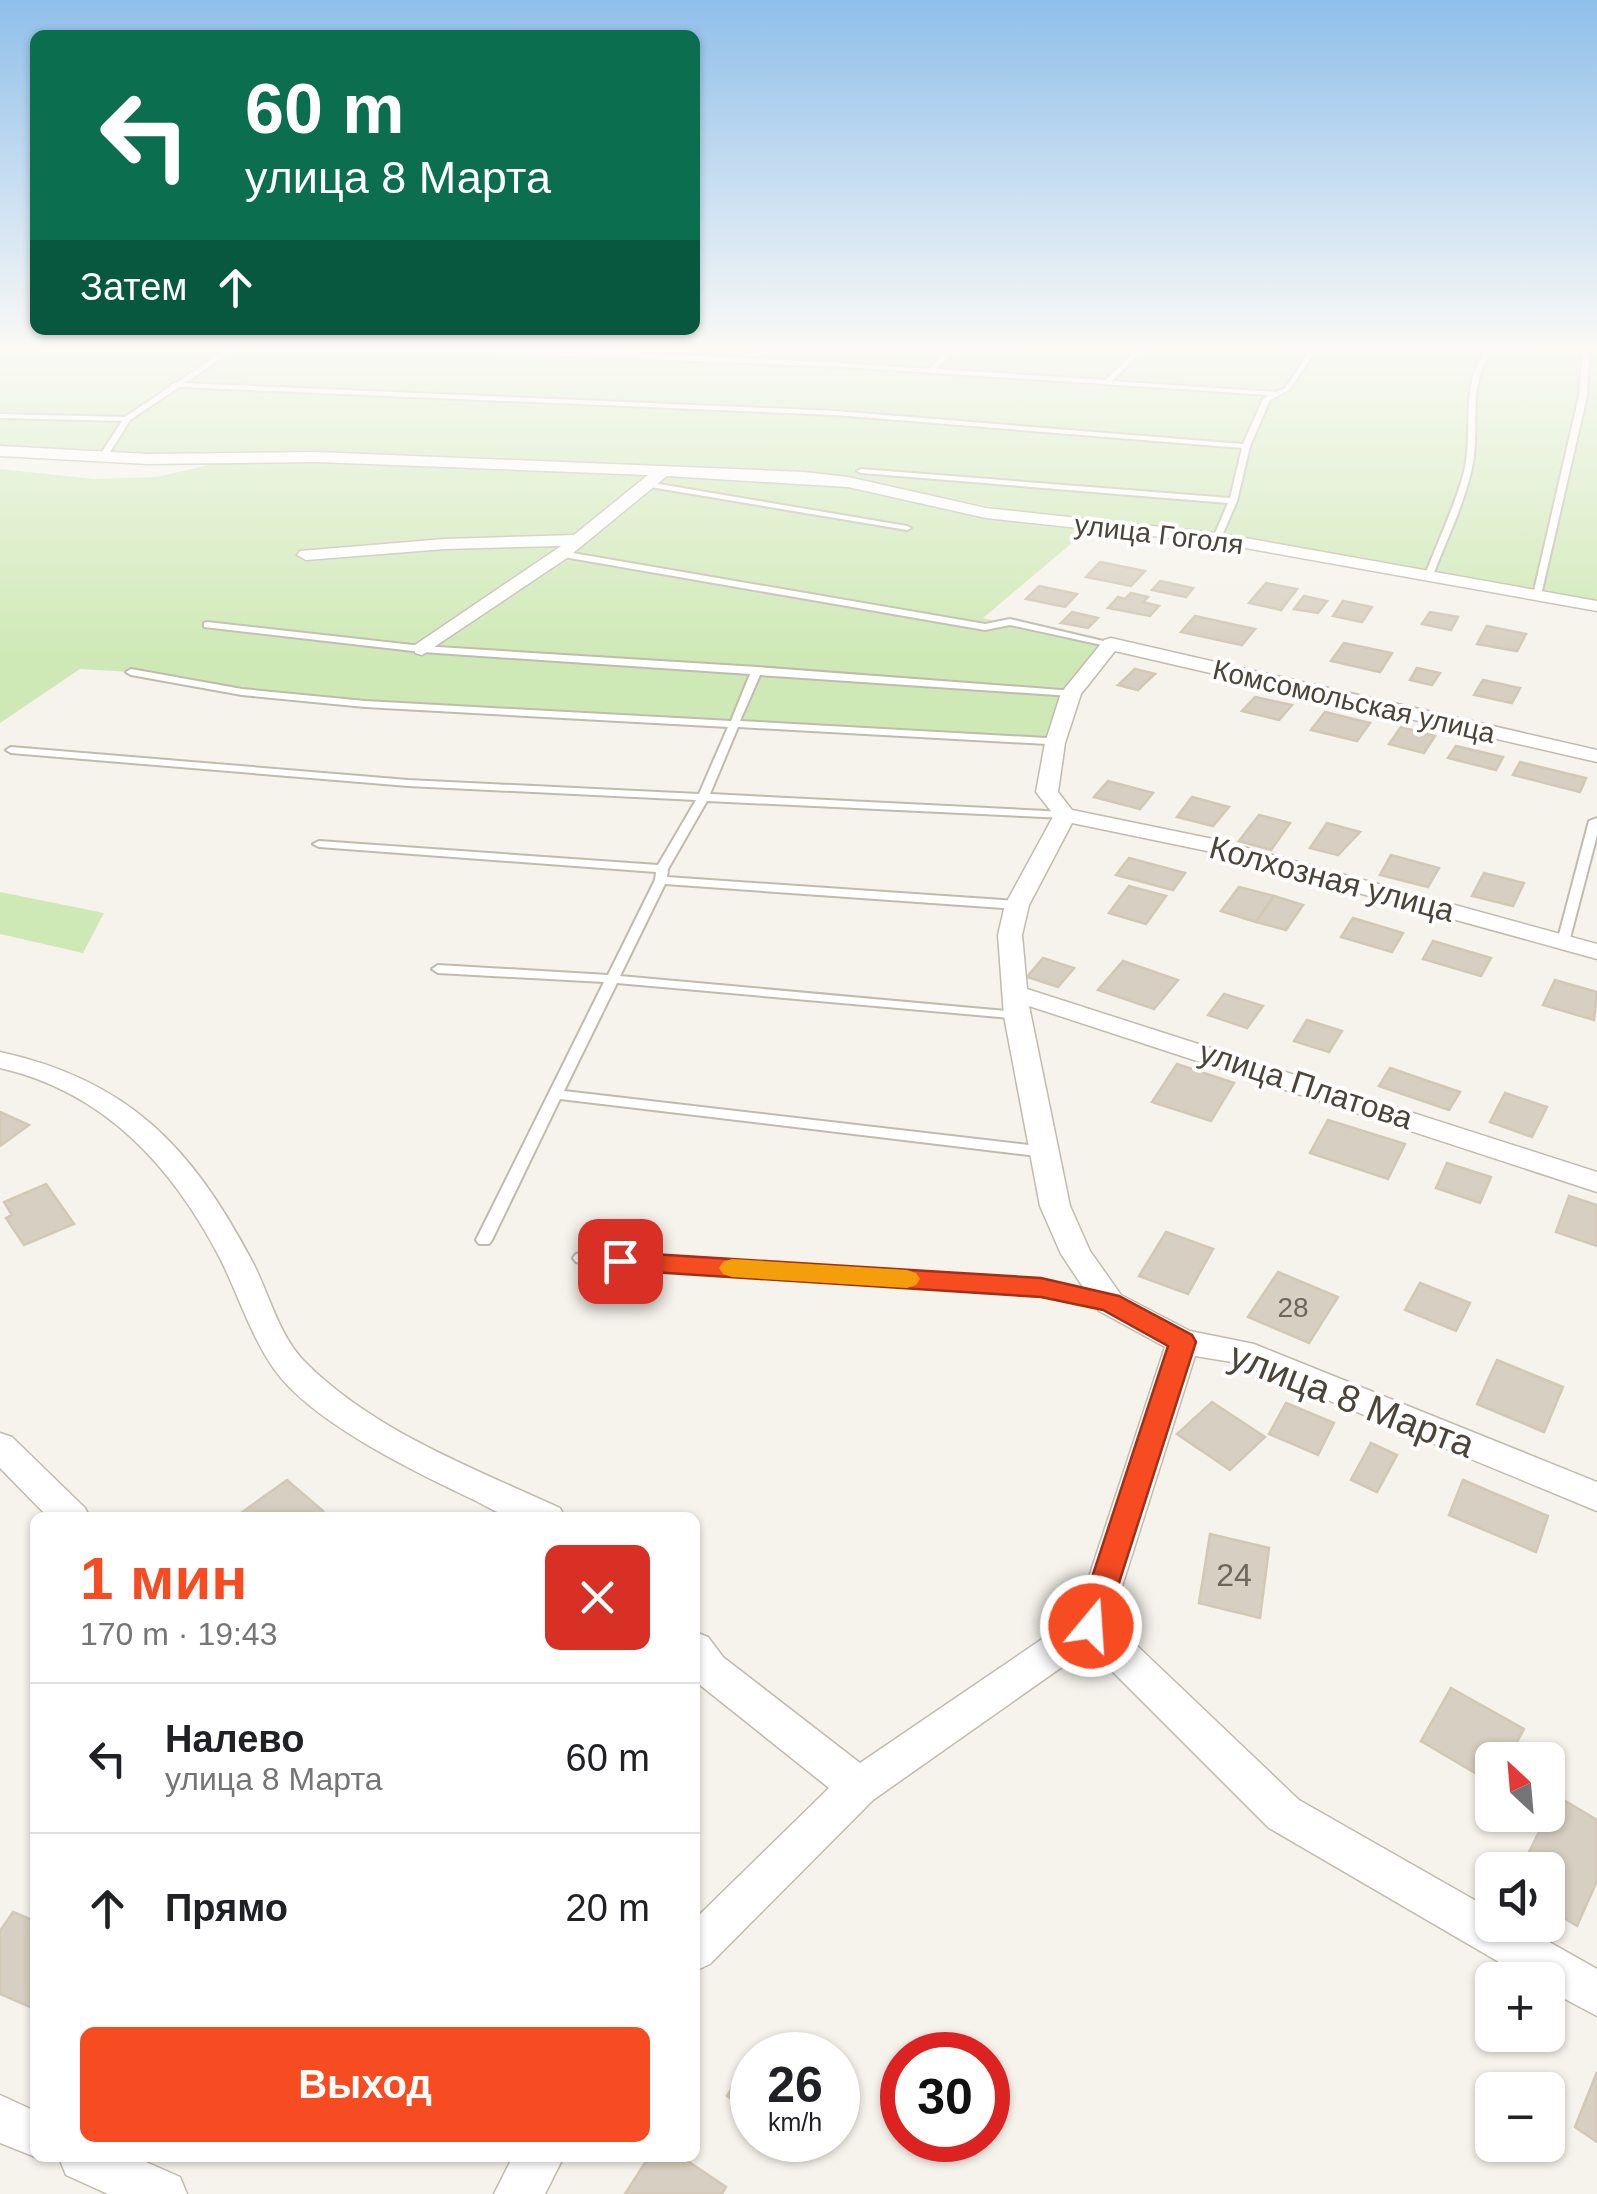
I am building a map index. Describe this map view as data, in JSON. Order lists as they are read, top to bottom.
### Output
{
  "streets": {
    "street": [
      "улица Гоголя",
      "Комсомольская улица",
      "Колхозная улица",
      "улица Платова",
      "улица 8 Марта"
    ]
  },
  "house_numbers": ["28", "24"],
  "north": "top left",
  "page": {
    "turn": ["60 m", "улица 8 Марта"],
    "then": "Затем",
    "heading": ["1 мин", "170 m · 19:43"],
    "list": [
      {
        "name": "Налево",
        "note": "улица 8 Марта",
        "value": "60 m"
      },
      {
        "name": "Прямо",
        "value": "20 m"
      }
    ],
    "map_buttons": ["+", "−"],
    "buttons": "Выход",
    "speed": "26 km/h",
    "limit": "30"
  }
}
